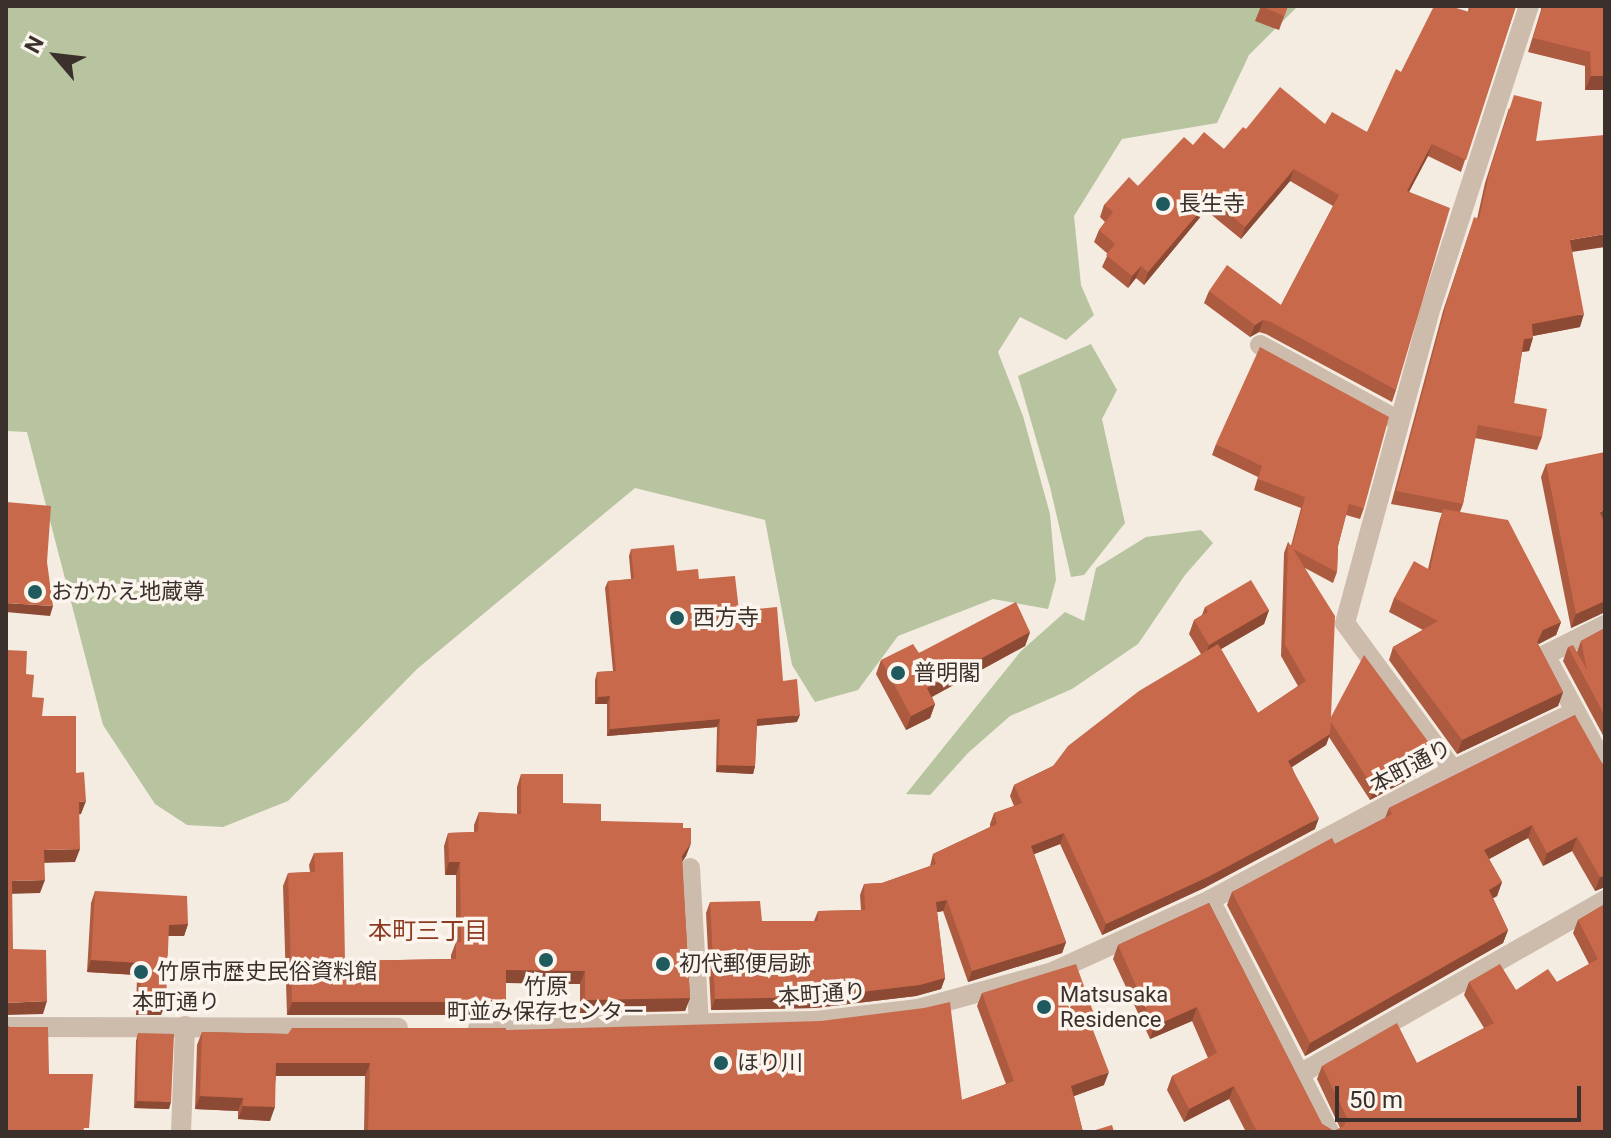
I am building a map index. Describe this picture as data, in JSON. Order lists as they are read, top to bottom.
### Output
{
  "streets": {
    "street": ["本町通り"]
  },
  "districts": ["本町三丁目"],
  "places": [
    "長生寺",
    "おかかえ地蔵尊",
    "西方寺",
    "普明閣",
    "竹原 町並み保存センター",
    "初代郵便局跡",
    "竹原市歴史民俗資料館",
    "Matsusaka Residence",
    "ほり川"
  ],
  "scale_bar": "50 m",
  "north": "top left"
}
